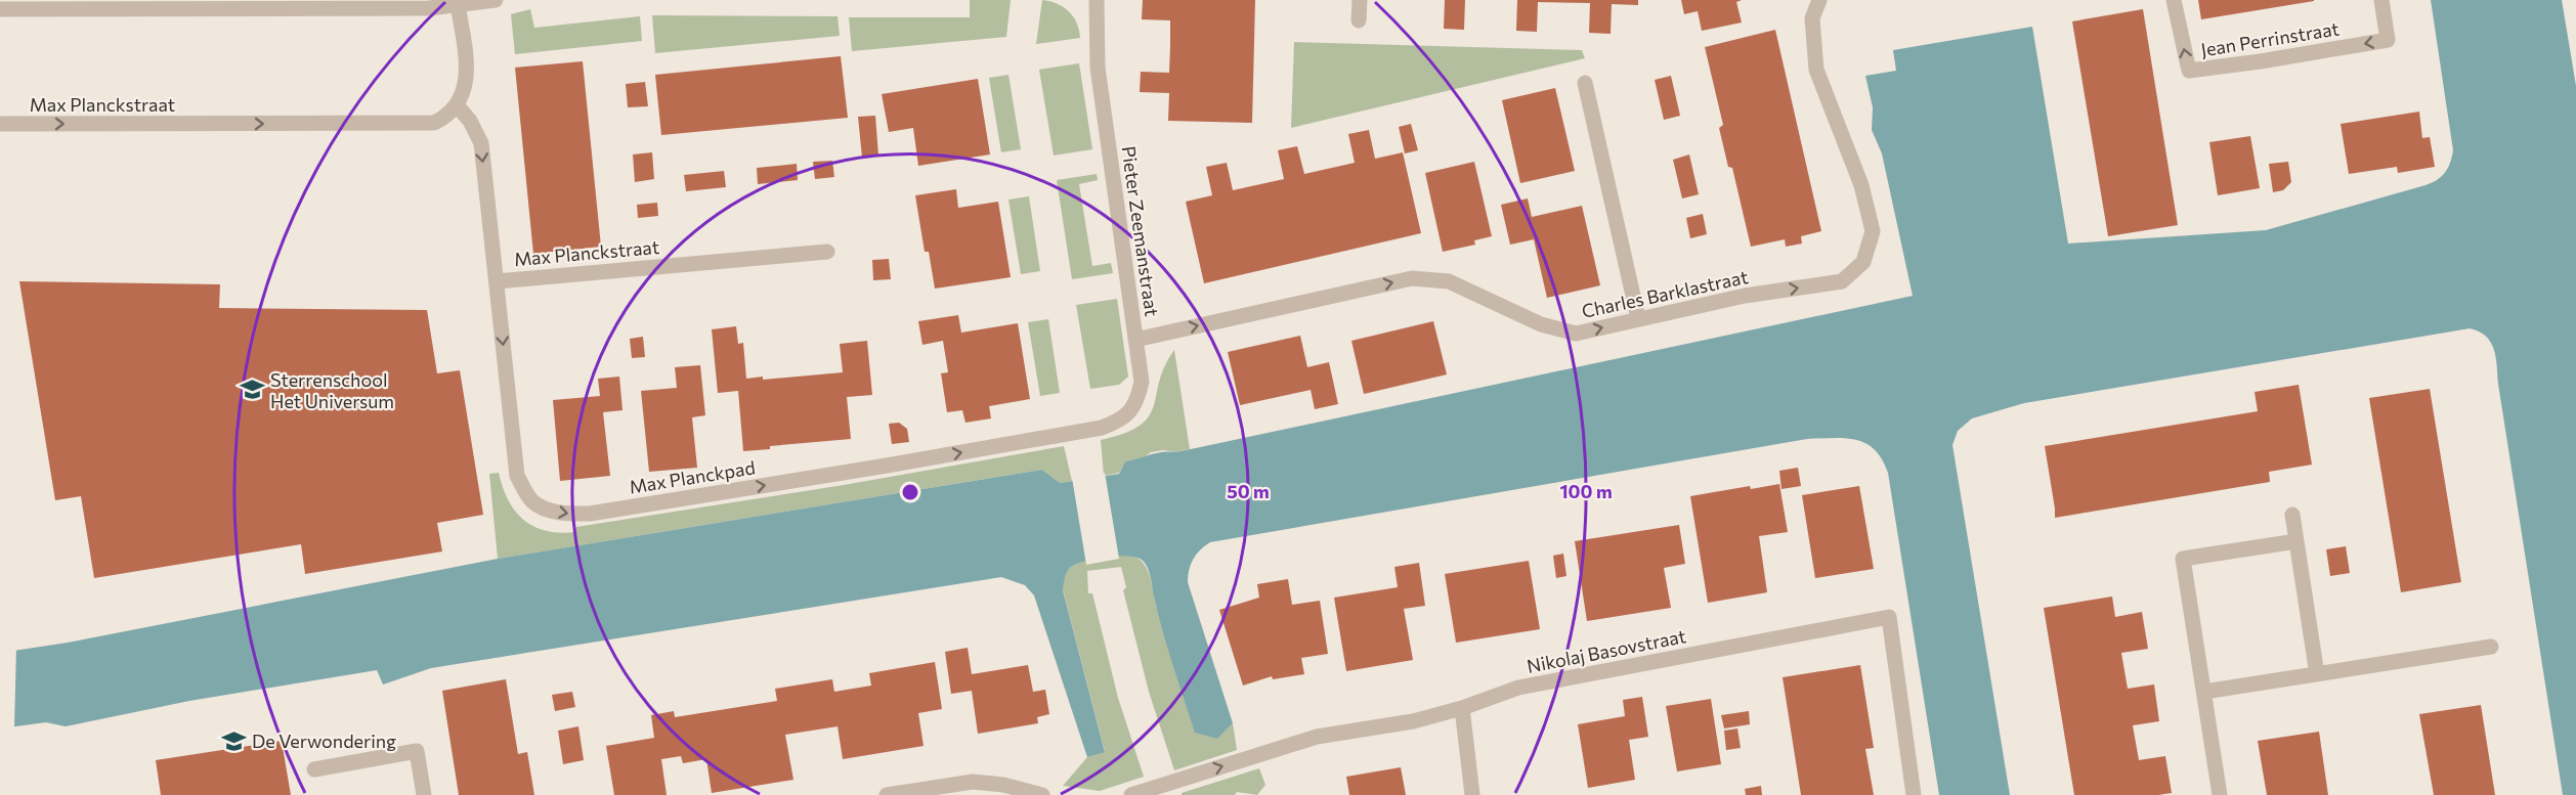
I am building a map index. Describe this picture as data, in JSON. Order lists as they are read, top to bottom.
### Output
{
  "streets": {
    "street": [
      "Jean Perrinstraat",
      "Max Planckstraat",
      "Pieter Zeemanstraat",
      "Charles Barklastraat",
      "Max Planckpad",
      "Nikolaj Basovstraat"
    ]
  },
  "crossings": [
    ["Max Planckstraat", "Max Planckpad"],
    ["Pieter Zeemanstraat", "Charles Barklastraat"],
    ["Pieter Zeemanstraat", "Max Planckpad"]
  ],
  "one_way": ["Nikolaj Basovstraat"],
  "places": {
    "school or university": ["Sterrenschool Het Universum", "De Verwondering"]
  },
  "rings": ["50 m", "100 m"]
}
